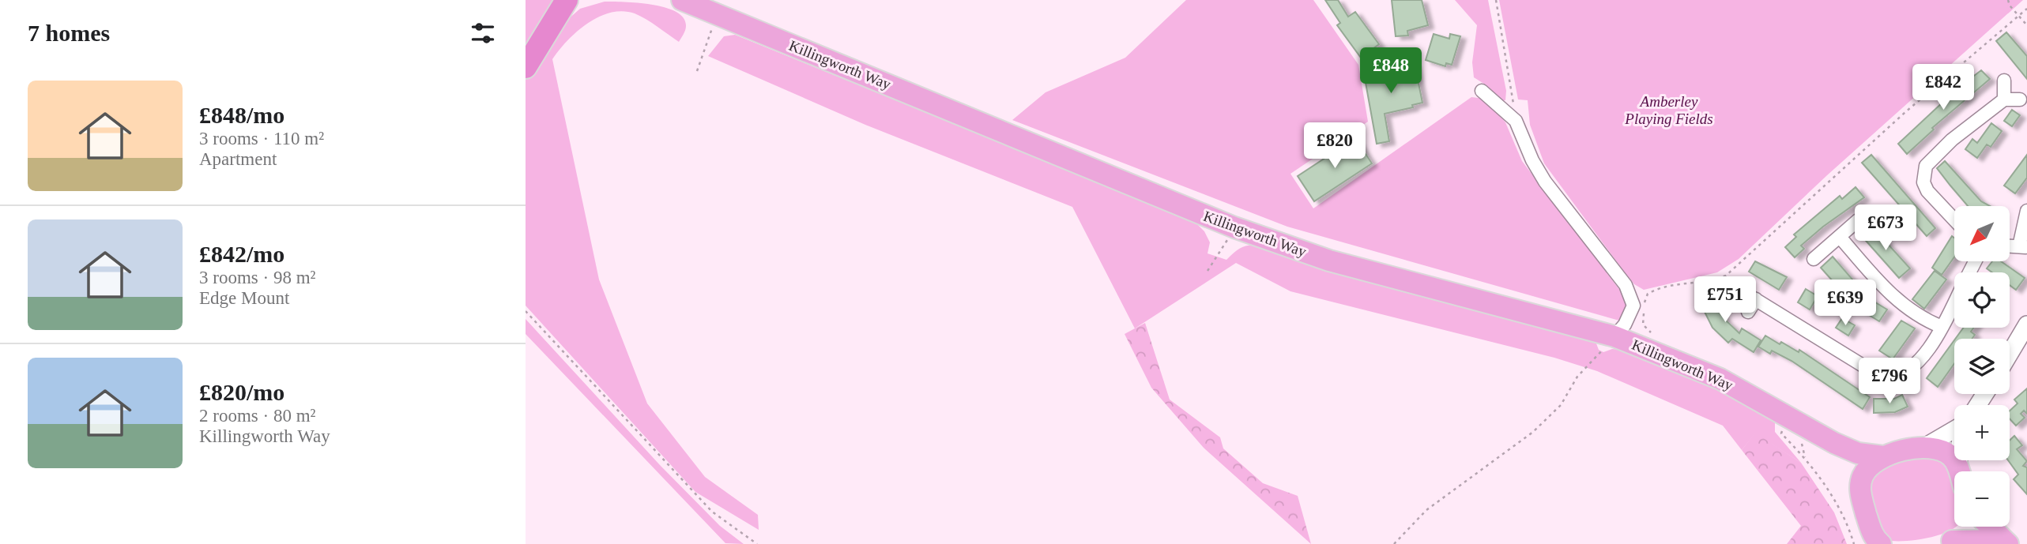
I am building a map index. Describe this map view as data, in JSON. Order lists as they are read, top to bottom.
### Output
{
  "streets": {
    "main road": ["Killingworth Way"]
  },
  "parks": ["Amberley Playing Fields"],
  "north": "bottom left",
  "page": {
    "heading": "7 homes",
    "price": [
      "£848",
      "£842",
      "£820",
      "£673",
      "£751",
      "£639",
      "£796"
    ],
    "list": [
      {
        "name": "£848/mo",
        "note": "3 rooms · 110 m² · Apartment"
      },
      {
        "name": "£842/mo",
        "note": "3 rooms · 98 m² · Edge Mount"
      },
      {
        "name": "£820/mo",
        "note": "2 rooms · 80 m² · Killingworth Way"
      }
    ],
    "map_buttons": ["+", "−"]
  }
}
